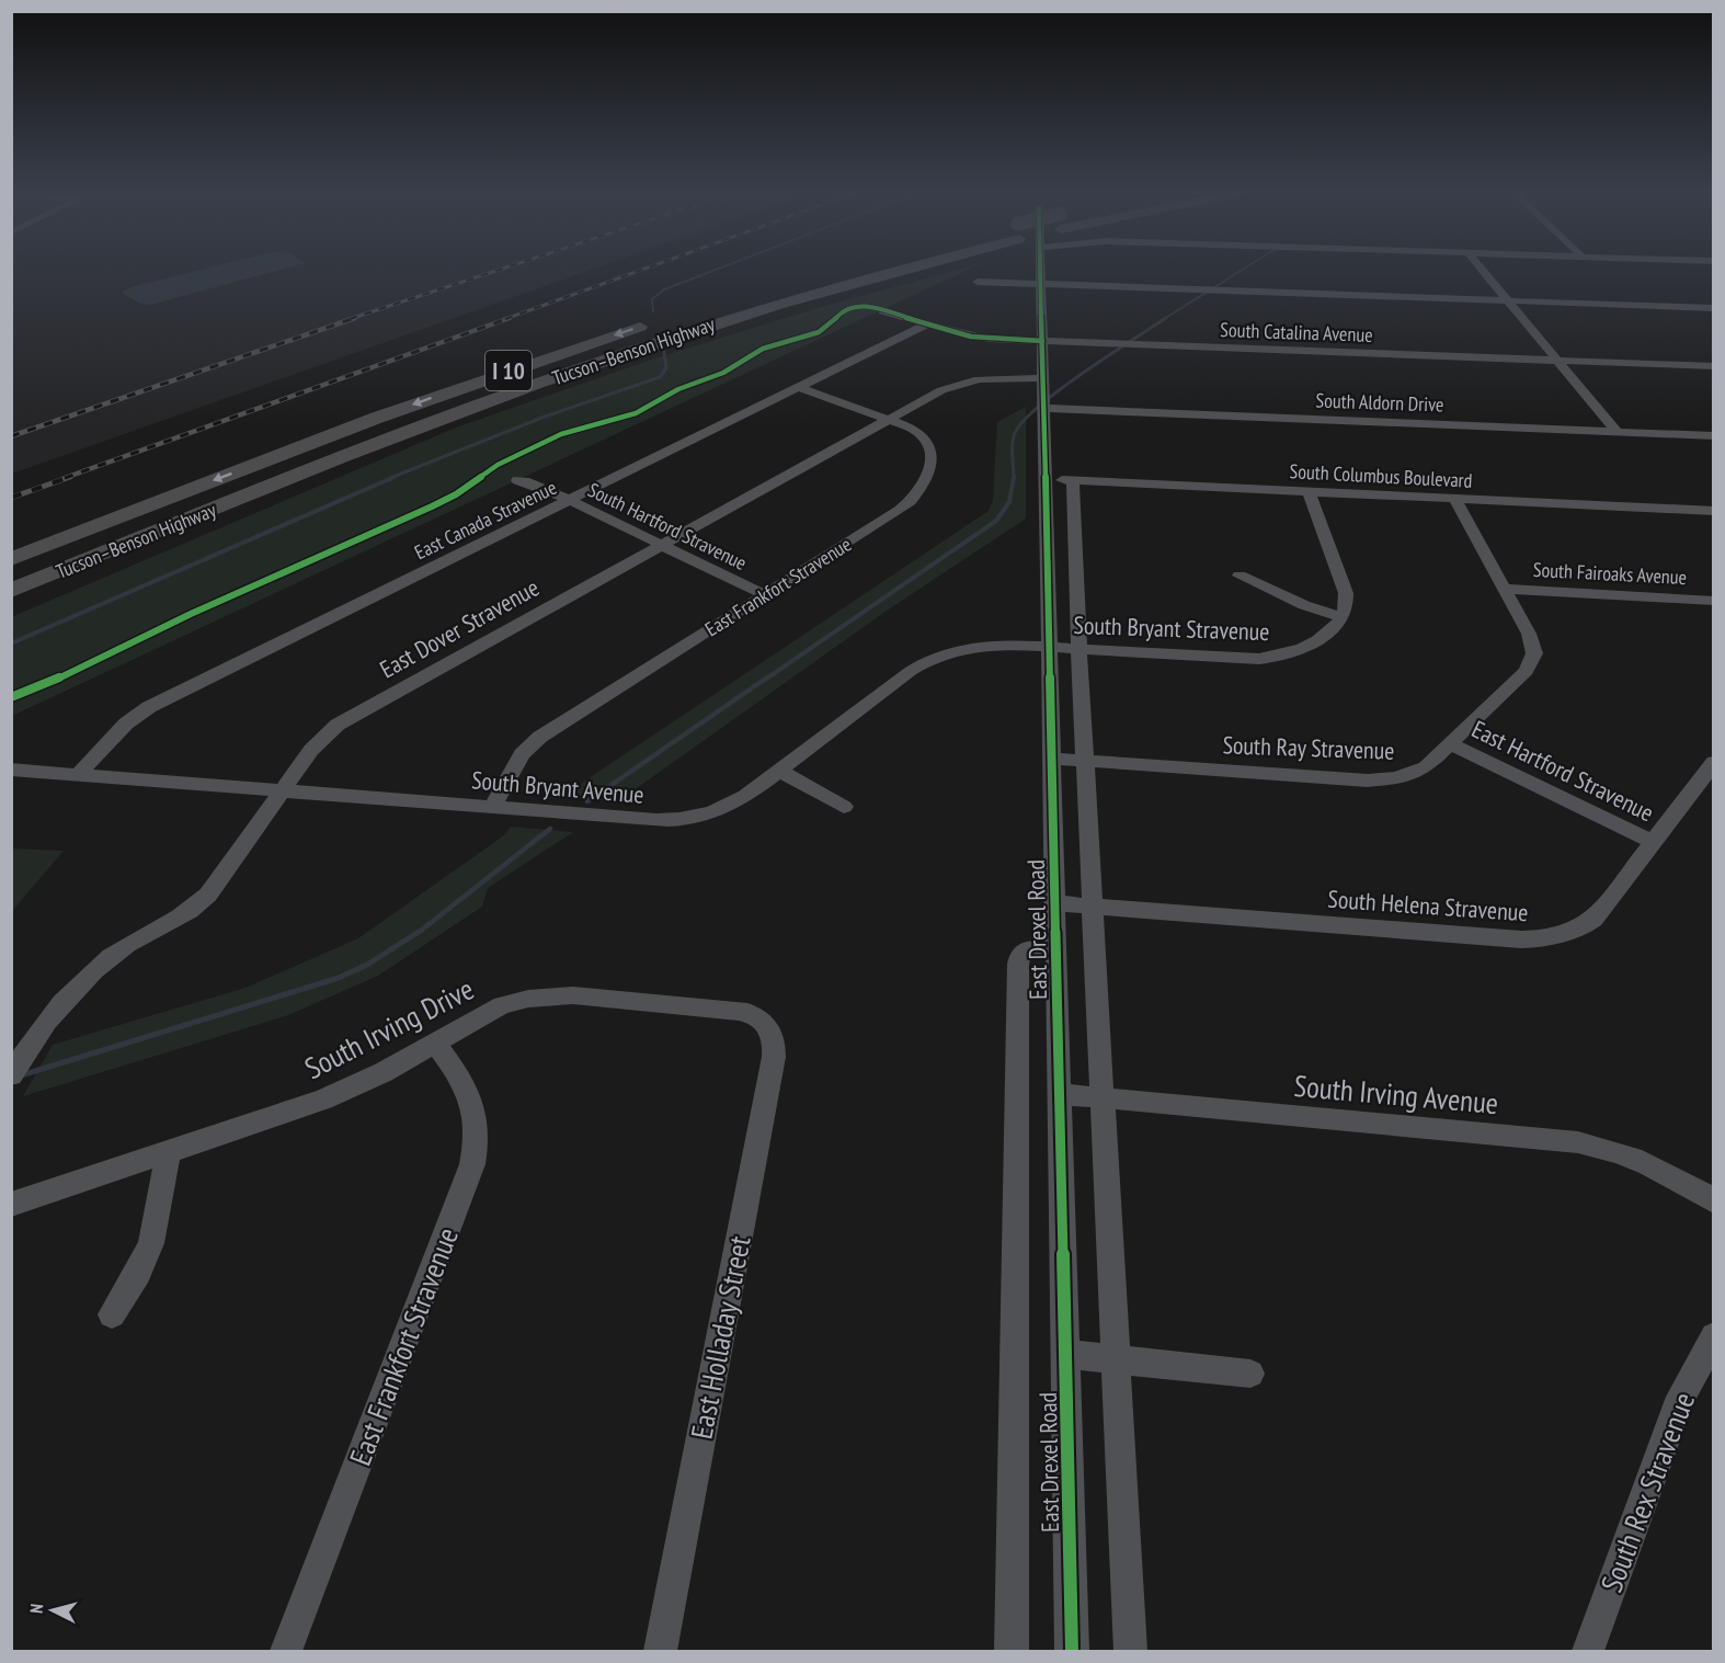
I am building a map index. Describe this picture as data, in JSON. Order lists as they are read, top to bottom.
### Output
{
  "streets": {
    "highway": ["Tucson–Benson Highway", "I 10"],
    "street": [
      "South Catalina Avenue",
      "South Aldorn Drive",
      "South Columbus Boulevard",
      "East Canada Stravenue",
      "South Hartford Stravenue",
      "South Fairoaks Avenue",
      "East Frankfort Stravenue",
      "East Dover Stravenue",
      "South Bryant Stravenue",
      "South Ray Stravenue",
      "East Hartford Stravenue",
      "South Bryant Avenue",
      "South Helena Stravenue",
      "East Drexel Road",
      "South Irving Drive",
      "South Irving Avenue",
      "East Holladay Street",
      "South Rex Stravenue"
    ]
  },
  "crossings": [
    ["South Catalina Avenue", "East Canada Stravenue"],
    ["South Catalina Avenue", "East Drexel Road"],
    ["South Aldorn Drive", "East Drexel Road"],
    ["South Columbus Boulevard", "South Ray Stravenue"],
    ["South Columbus Boulevard", "East Drexel Road"],
    ["East Canada Stravenue", "South Hartford Stravenue"],
    ["East Canada Stravenue", "East Frankfort Stravenue"],
    ["East Canada Stravenue", "South Bryant Avenue"],
    ["South Hartford Stravenue", "East Frankfort Stravenue"],
    ["South Hartford Stravenue", "East Dover Stravenue"],
    ["South Fairoaks Avenue", "South Ray Stravenue"],
    ["East Frankfort Stravenue", "East Dover Stravenue"],
    ["East Frankfort Stravenue", "South Bryant Avenue"],
    ["East Frankfort Stravenue", "South Irving Drive"],
    ["East Dover Stravenue", "South Bryant Avenue"],
    ["East Dover Stravenue", "East Drexel Road"],
    ["South Bryant Stravenue", "South Bryant Avenue"],
    ["South Bryant Stravenue", "East Drexel Road"],
    ["South Ray Stravenue", "East Hartford Stravenue"],
    ["South Ray Stravenue", "East Drexel Road"],
    ["East Hartford Stravenue", "South Helena Stravenue"],
    ["South Bryant Avenue", "East Drexel Road"],
    ["South Helena Stravenue", "East Drexel Road"],
    ["East Drexel Road", "South Irving Avenue"],
    ["South Irving Drive", "East Holladay Street"]
  ],
  "north": "left"
}
